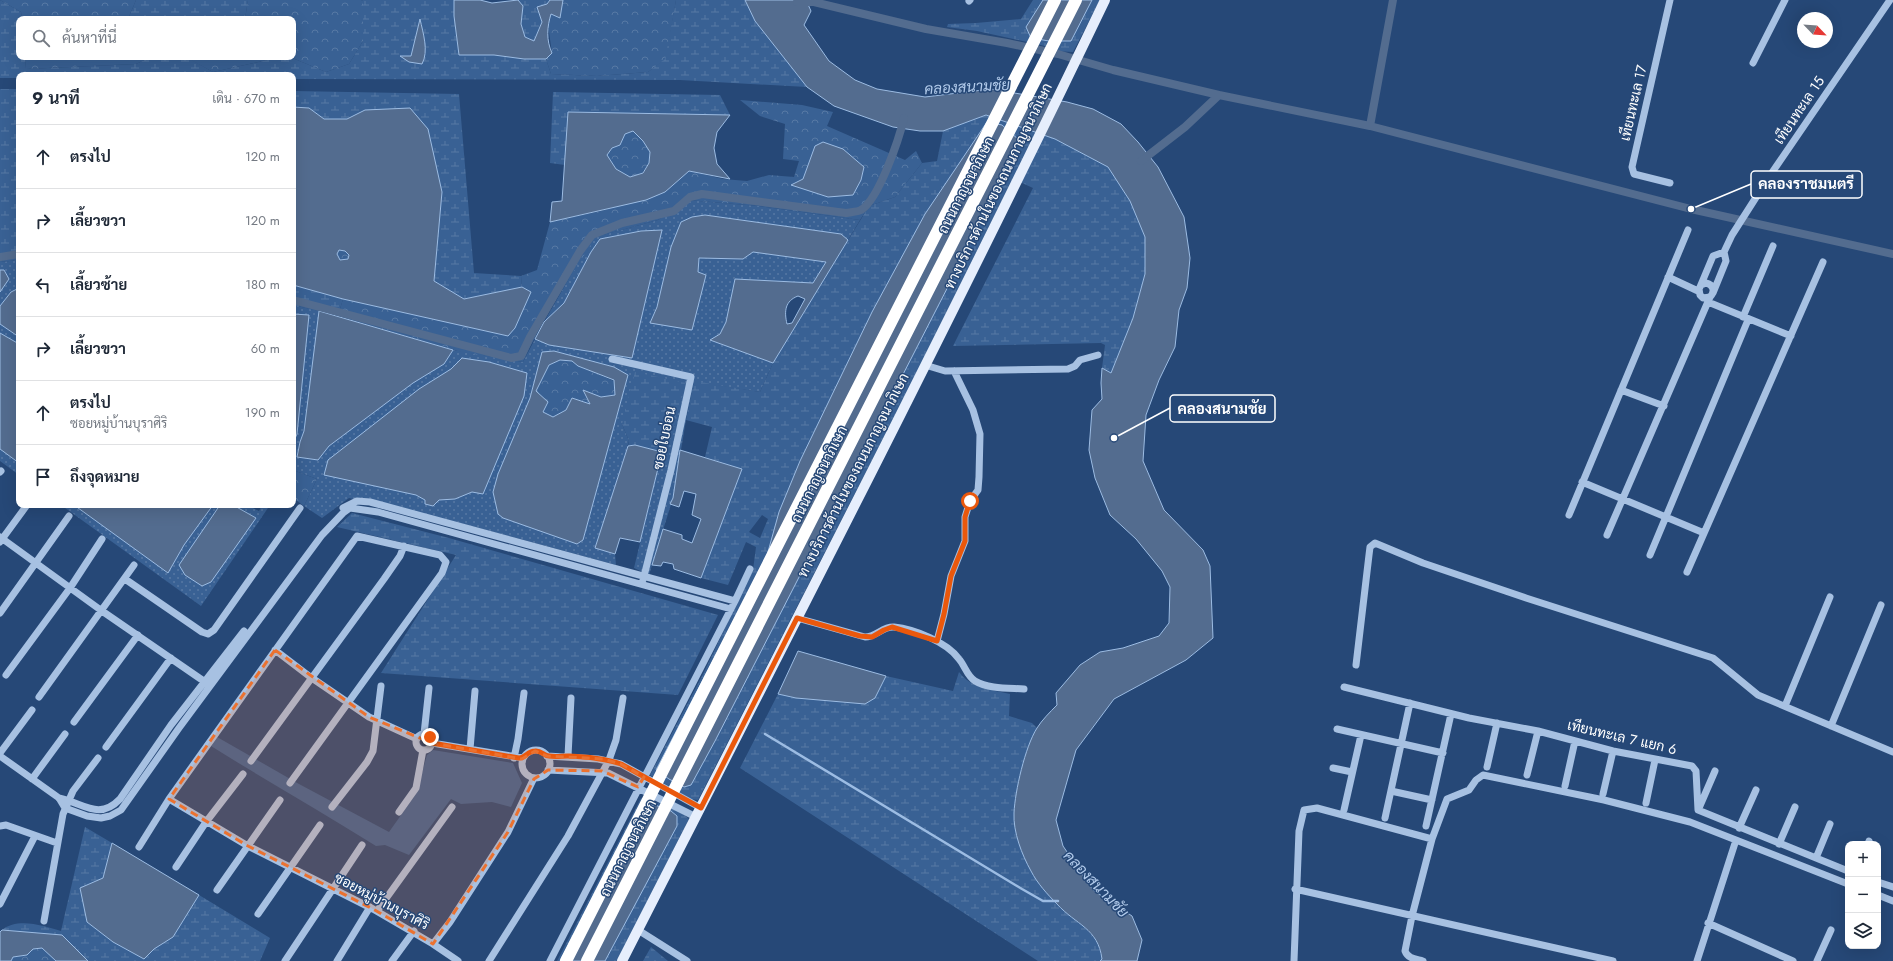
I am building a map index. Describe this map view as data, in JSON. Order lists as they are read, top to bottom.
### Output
{
  "streets": {
    "highway": ["ถนนกาญจนาภิเษก"],
    "main road": ["ทางบริการด้านในของถนนกาญจนาภิเษก"],
    "street": [
      "เทียนทะเล 17",
      "เทียนทะเล 15",
      "ซอยใบอ่อน",
      "เทียนทะเล 7 แยก 6",
      "ซอยหมู่บ้านบุราศิริ"
    ]
  },
  "water": ["คลองสนามชัย"],
  "places": ["คลองราชมนตรี", "คลองสนามชัย"],
  "north": "bottom right",
  "page": {
    "search": "ค้นหาที่นี่",
    "heading": ["9 นาที", "เดิน · 670 m"],
    "list": [
      ["ตรงไป", "120 m"],
      ["เลี้ยวขวา", "120 m"],
      ["เลี้ยวซ้าย", "180 m"],
      ["เลี้ยวขวา", "60 m"],
      ["ตรงไป", "ซอยหมู่บ้านบุราศิริ", "190 m"],
      "ถึงจุดหมาย"
    ],
    "map_buttons": ["+", "−"]
  }
}
